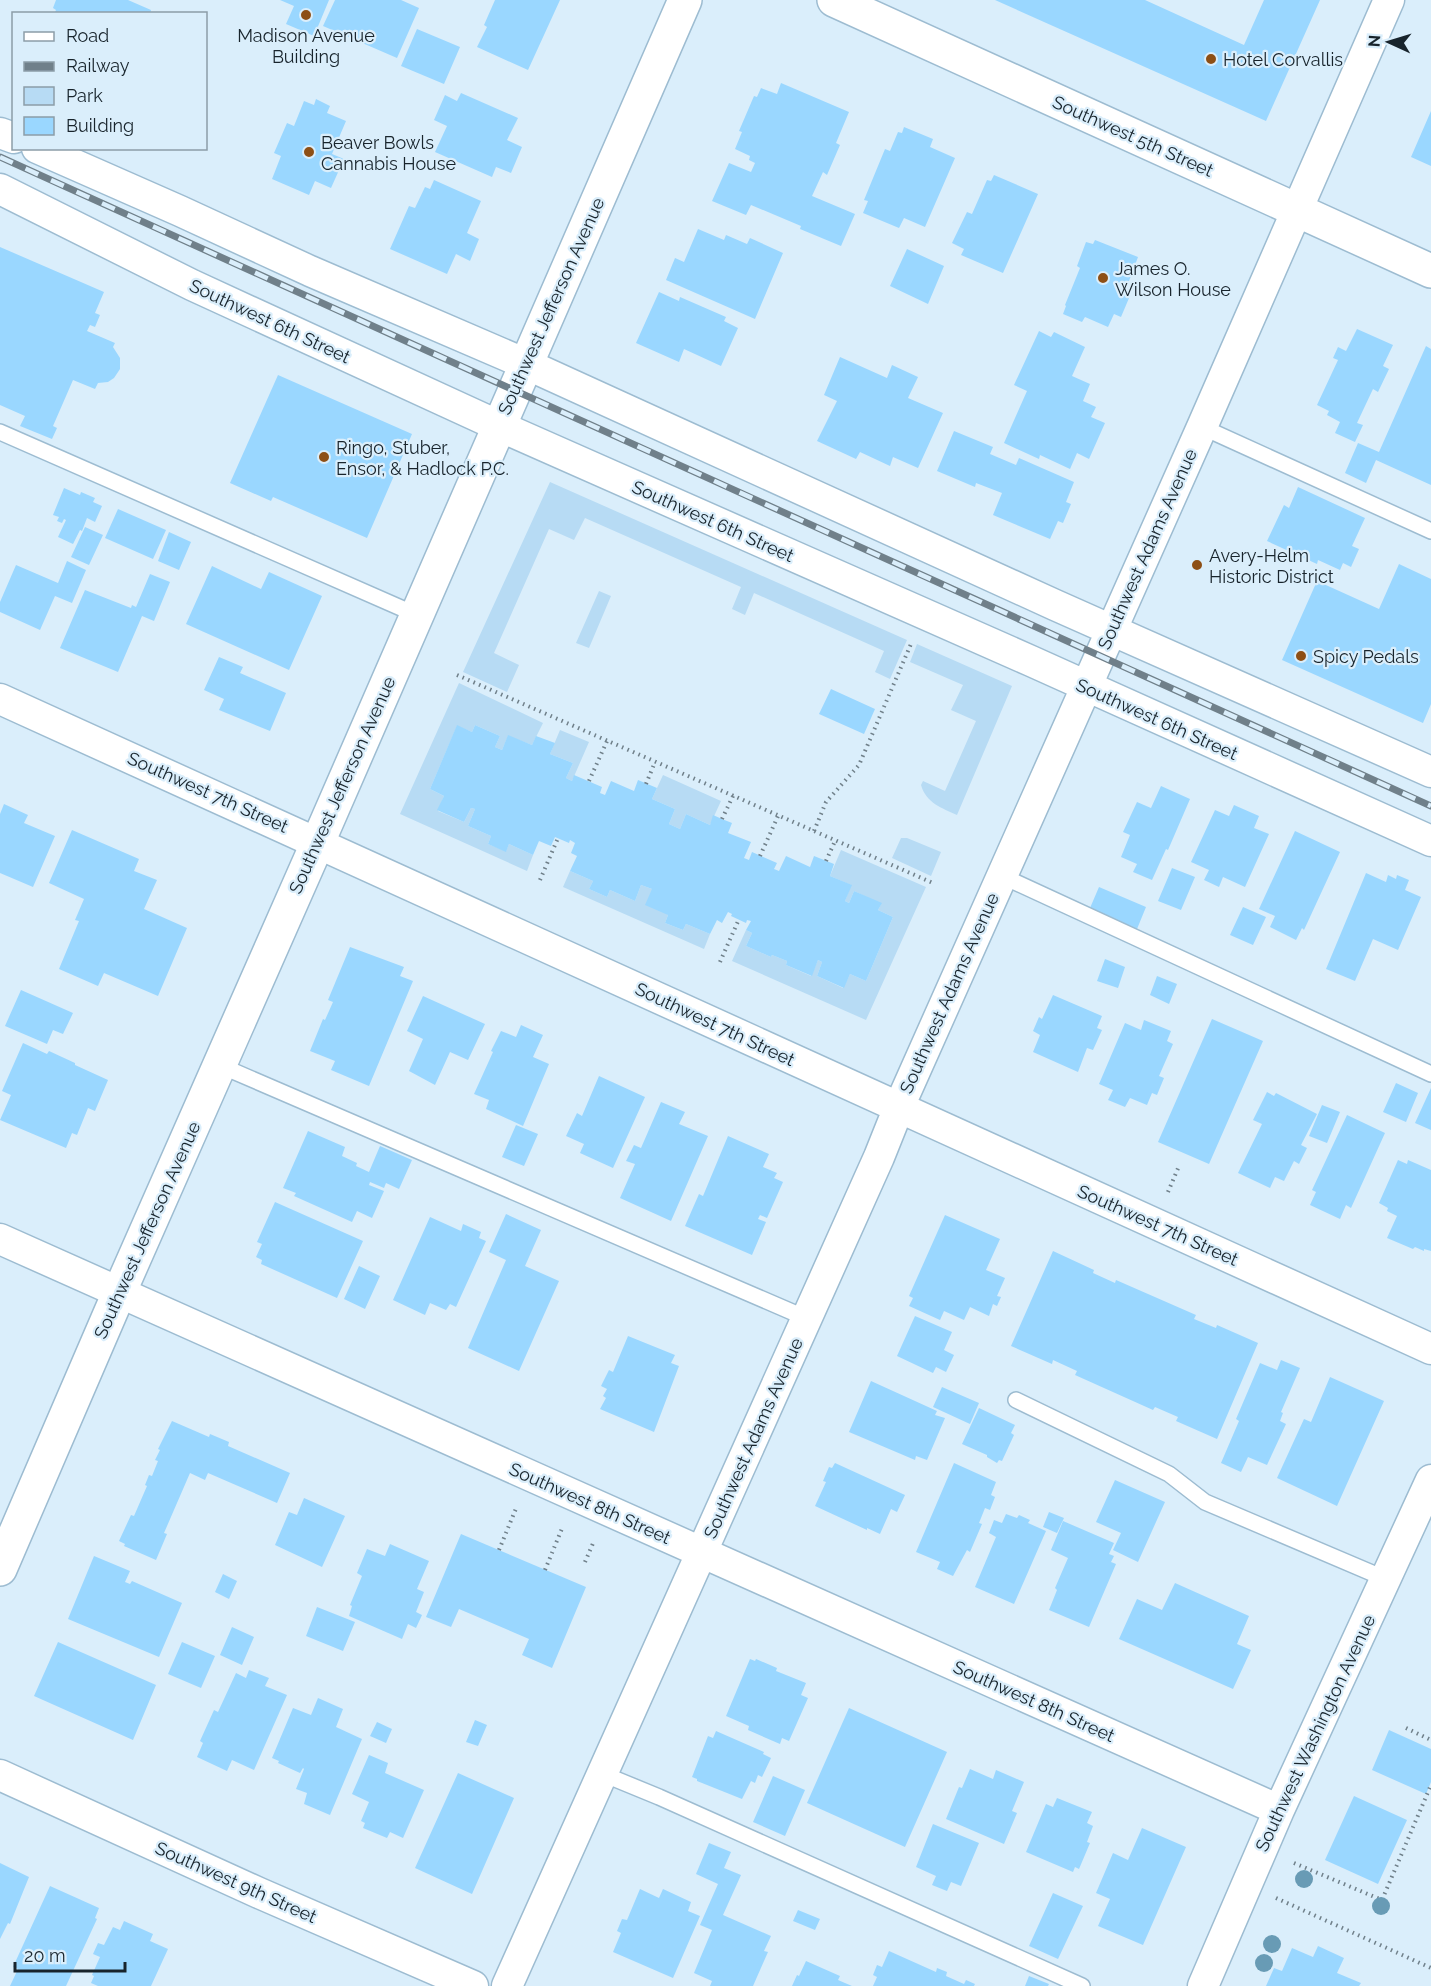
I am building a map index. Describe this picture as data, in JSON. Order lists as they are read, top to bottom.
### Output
{
  "streets": {
    "street": [
      "Southwest 5th Street",
      "Southwest Jefferson Avenue",
      "Southwest 6th Street",
      "Southwest Adams Avenue",
      "Southwest 7th Street",
      "Southwest 8th Street",
      "Southwest Washington Avenue",
      "Southwest 9th Street"
    ]
  },
  "crossings": [
    ["Southwest 5th Street", "Southwest Adams Avenue"],
    ["Southwest Jefferson Avenue", "Southwest 6th Street"],
    ["Southwest Jefferson Avenue", "Southwest 7th Street"],
    ["Southwest Jefferson Avenue", "Southwest 8th Street"],
    ["Southwest 6th Street", "Southwest Adams Avenue"],
    ["Southwest Adams Avenue", "Southwest 7th Street"],
    ["Southwest Adams Avenue", "Southwest 8th Street"],
    ["Southwest 8th Street", "Southwest Washington Avenue"]
  ],
  "places": [
    "Madison Avenue Building",
    "Hotel Corvallis",
    "Beaver Bowls Cannabis House",
    "James O. Wilson House",
    "Ringo, Stuber, Ensor, & Hadlock P.C.",
    "Avery-Helm Historic District",
    "Spicy Pedals"
  ],
  "legend": [
    "Road",
    "Railway",
    "Park",
    "Building"
  ],
  "scale_bar": "20 m",
  "north": "left"
}
